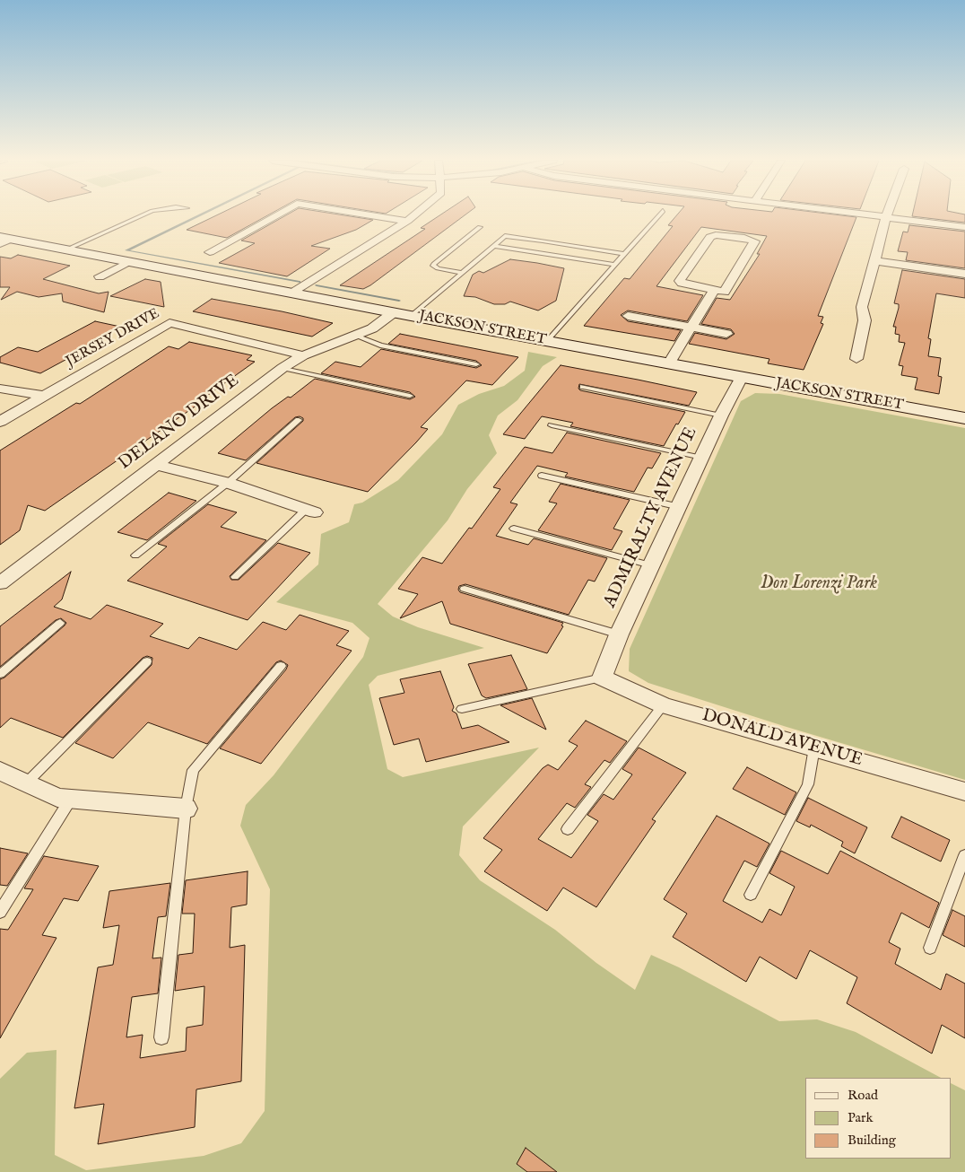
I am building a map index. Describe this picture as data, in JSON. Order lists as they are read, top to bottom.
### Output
{
  "streets": {
    "main road": ["JACKSON STREET"],
    "street": [
      "JERSEY DRIVE",
      "DELANO DRIVE",
      "ADMIRALTY AVENUE",
      "DONALD AVENUE"
    ]
  },
  "crossings": [
    ["JACKSON STREET", "DELANO DRIVE"],
    ["JACKSON STREET", "ADMIRALTY AVENUE"],
    ["JERSEY DRIVE", "DELANO DRIVE"],
    ["ADMIRALTY AVENUE", "DONALD AVENUE"]
  ],
  "parks": ["Don Lorenzi Park"],
  "legend": ["Road", "Park", "Building"]
}
